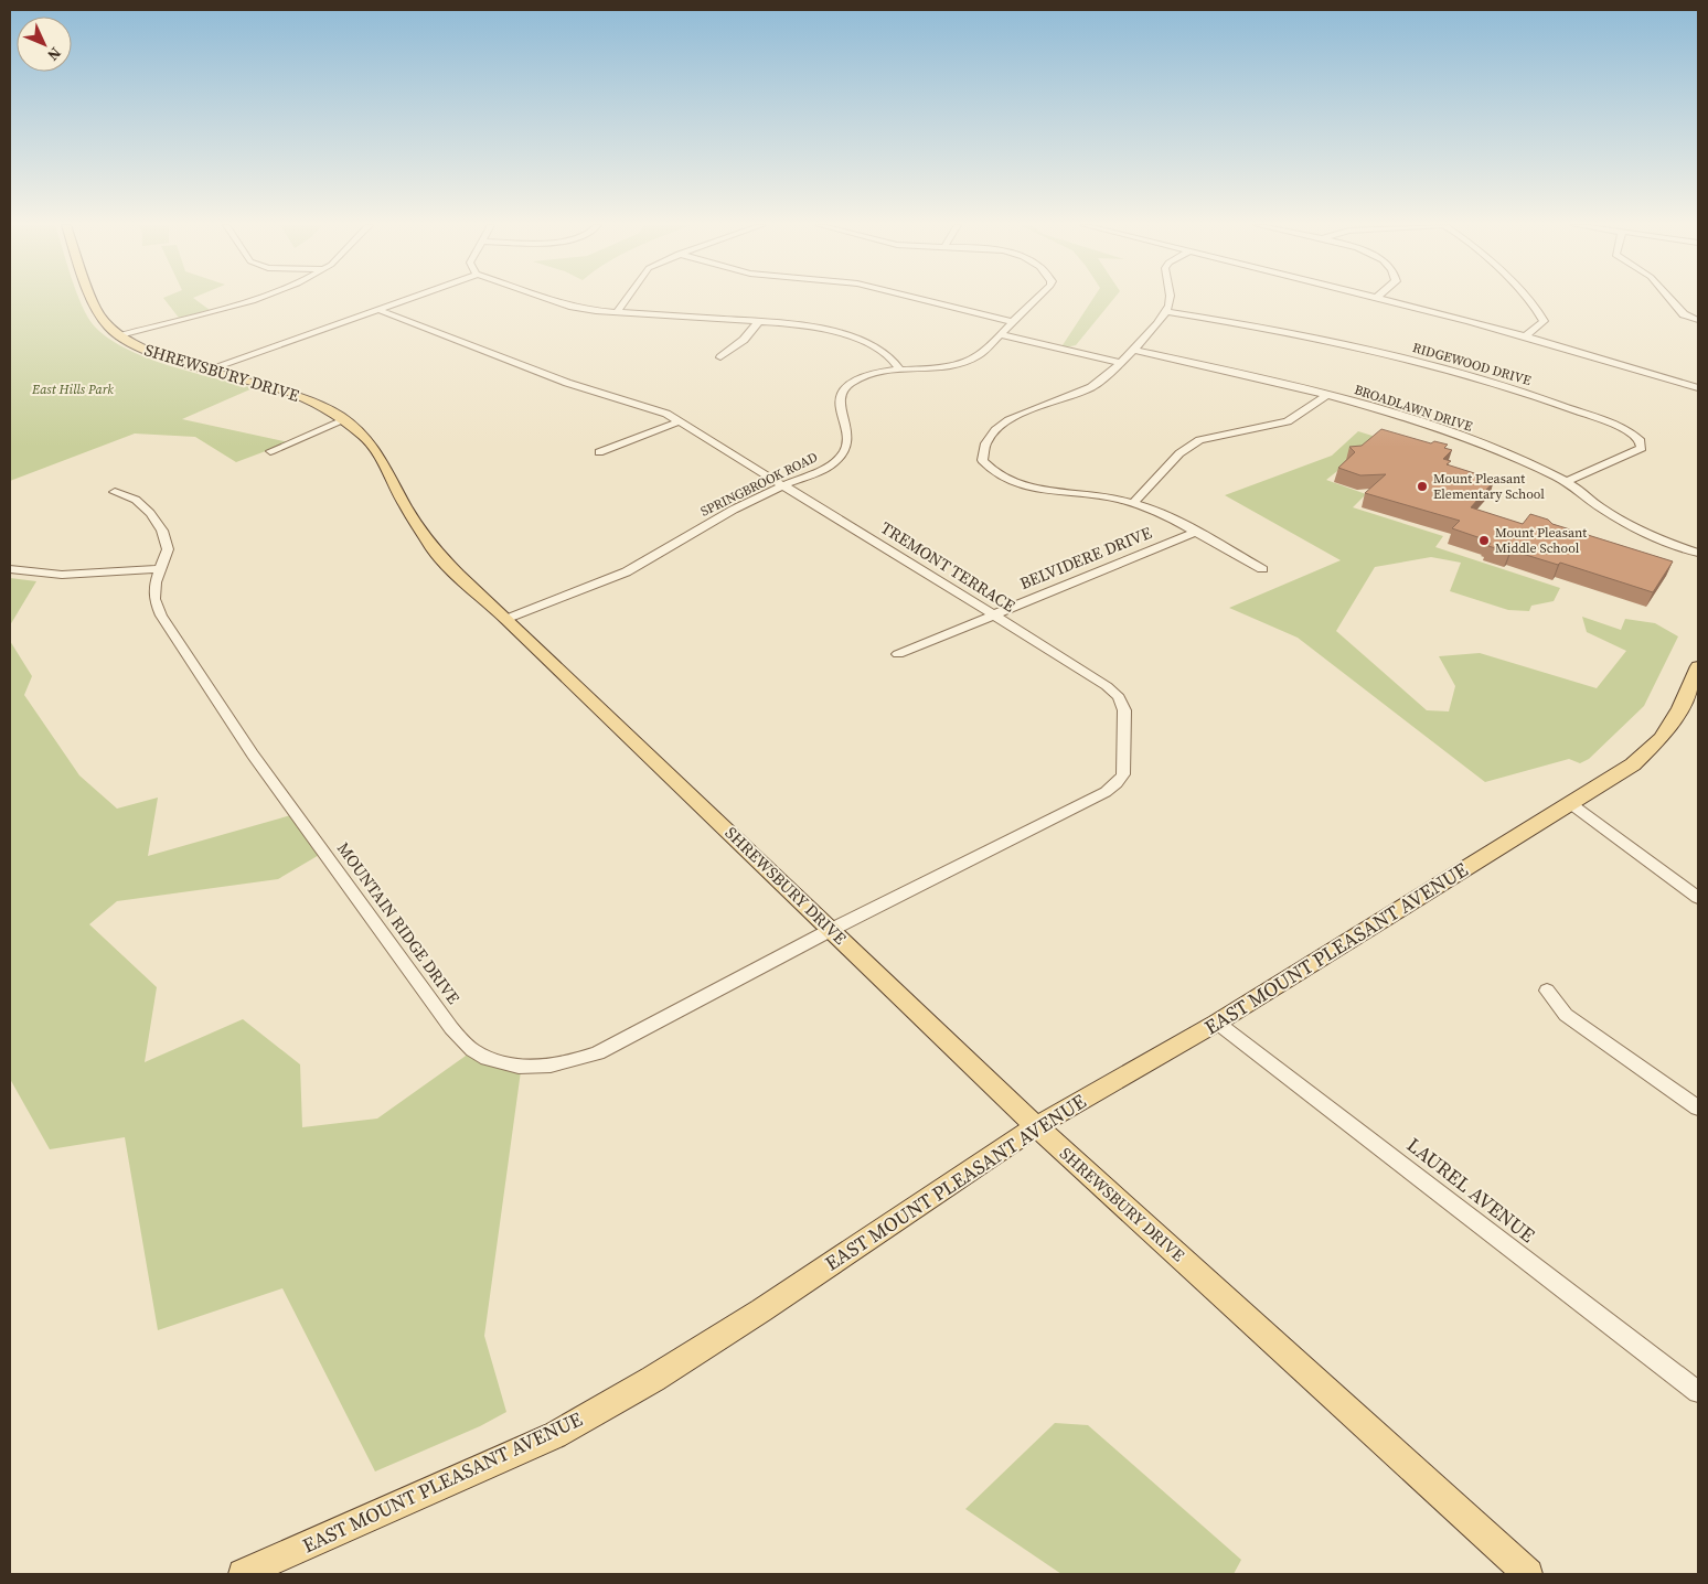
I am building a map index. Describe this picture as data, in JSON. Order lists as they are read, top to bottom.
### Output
{
  "streets": {
    "main road": ["SHREWSBURY DRIVE", "EAST MOUNT PLEASANT AVENUE"],
    "street": [
      "RIDGEWOOD DRIVE",
      "BROADLAWN DRIVE",
      "SPRINGBROOK ROAD",
      "BELVIDERE DRIVE",
      "TREMONT TERRACE",
      "MOUNTAIN RIDGE DRIVE",
      "LAUREL AVENUE"
    ]
  },
  "crossings": [
    ["RIDGEWOOD DRIVE", "BROADLAWN DRIVE"],
    ["SHREWSBURY DRIVE", "SPRINGBROOK ROAD"],
    ["SHREWSBURY DRIVE", "TREMONT TERRACE"],
    ["SHREWSBURY DRIVE", "MOUNTAIN RIDGE DRIVE"],
    ["SHREWSBURY DRIVE", "EAST MOUNT PLEASANT AVENUE"],
    ["SPRINGBROOK ROAD", "TREMONT TERRACE"],
    ["BELVIDERE DRIVE", "TREMONT TERRACE"],
    ["TREMONT TERRACE", "MOUNTAIN RIDGE DRIVE"],
    ["EAST MOUNT PLEASANT AVENUE", "LAUREL AVENUE"]
  ],
  "parks": ["East Hills Park"],
  "places": ["Mount Pleasant Elementary School", "Mount Pleasant Middle School"],
  "north": "bottom right"
}
